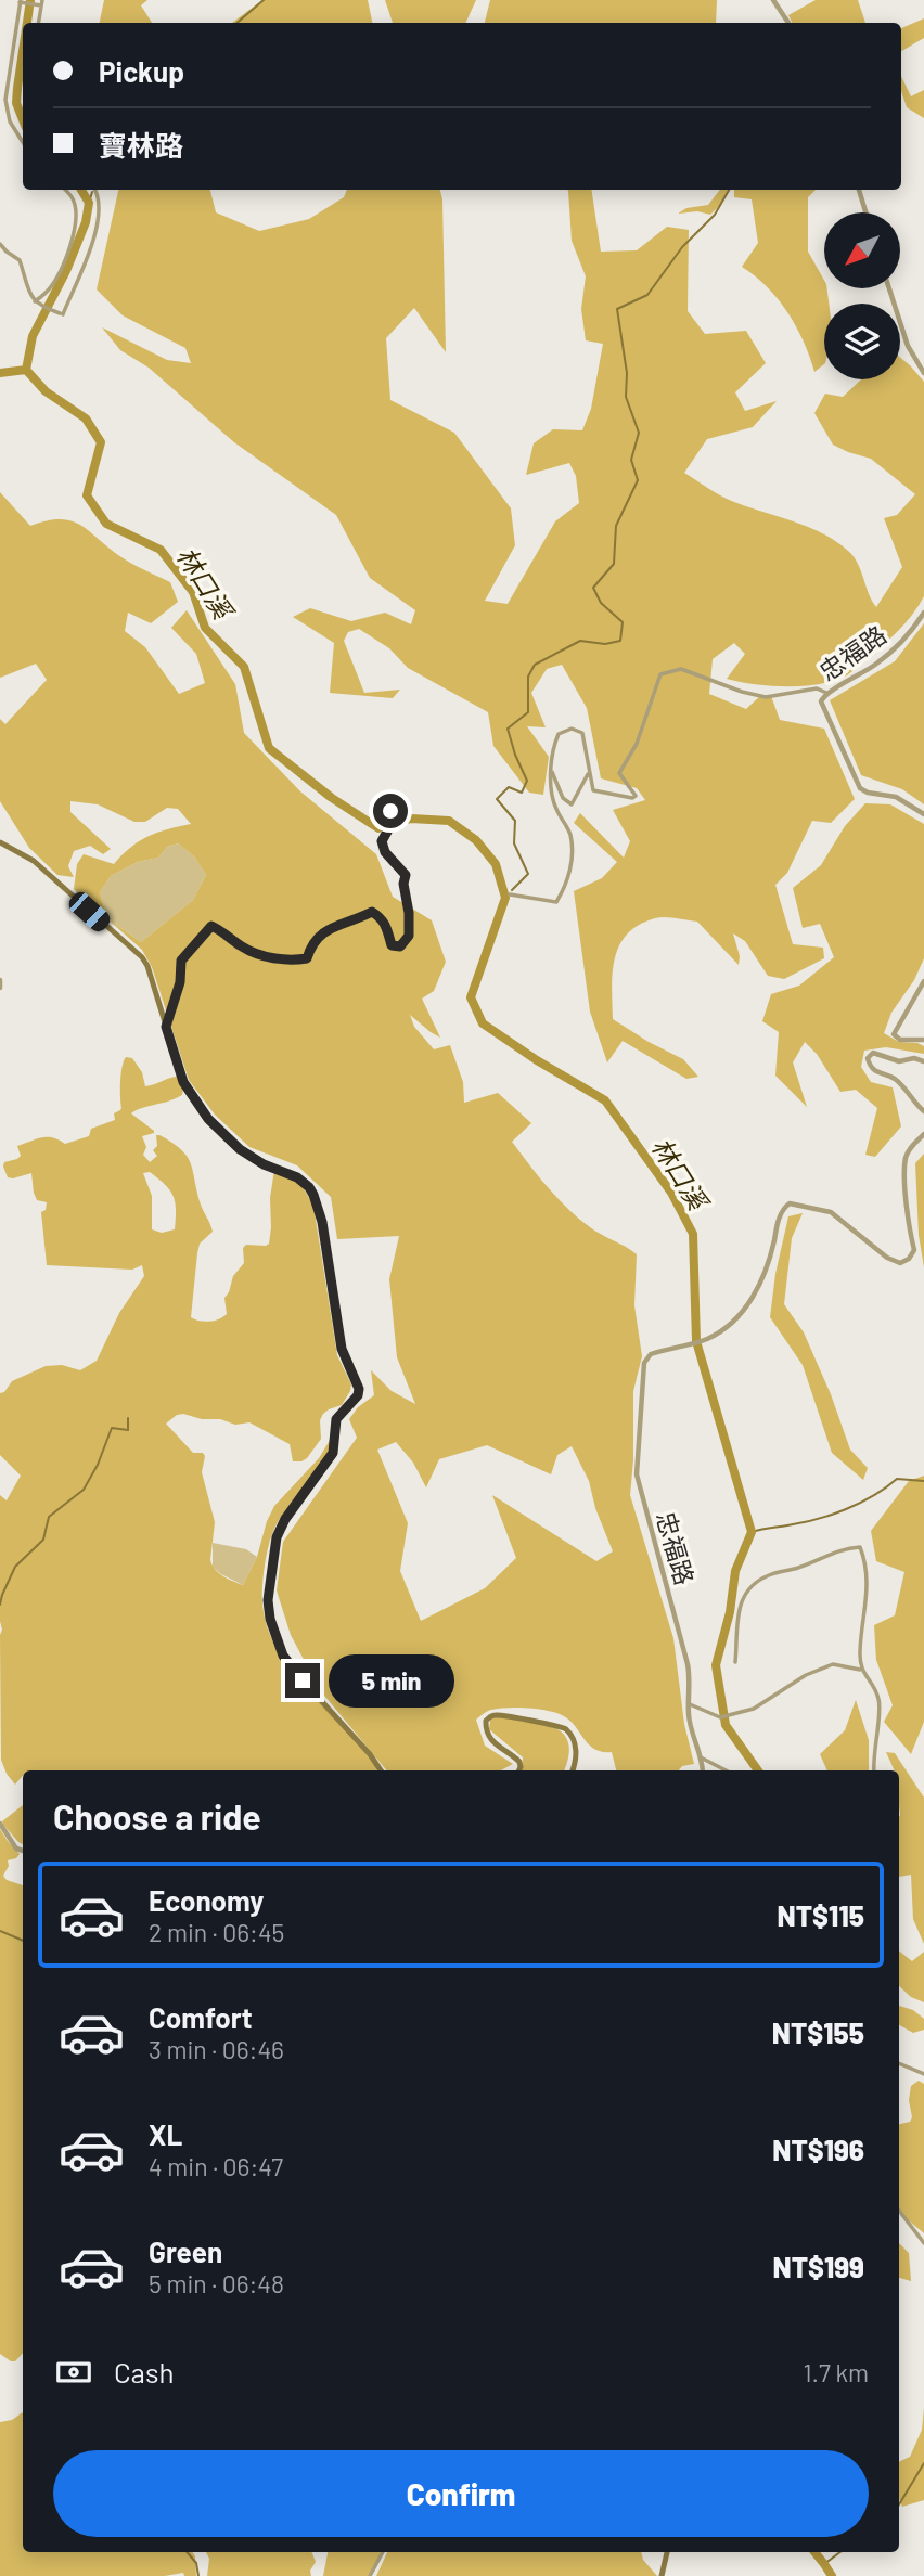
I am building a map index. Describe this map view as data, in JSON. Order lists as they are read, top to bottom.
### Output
{
  "streets": {
    "street": ["忠福路"]
  },
  "water": ["林口溪"],
  "north": "bottom left",
  "page": {
    "banner": ["Pickup", "寶林路"],
    "bubble": "5 min",
    "heading": "Choose a ride",
    "list": [
      {
        "name": "Economy",
        "note": "2 min · 06:45",
        "value": "NT$115"
      },
      {
        "name": "Comfort",
        "note": "3 min · 06:46",
        "value": "NT$155"
      },
      {
        "name": "XL",
        "note": "4 min · 06:47",
        "value": "NT$196"
      },
      {
        "name": "Green",
        "note": "5 min · 06:48",
        "value": "NT$199"
      }
    ],
    "pay": ["Cash", "1.7 km"],
    "buttons": "Confirm"
  }
}
